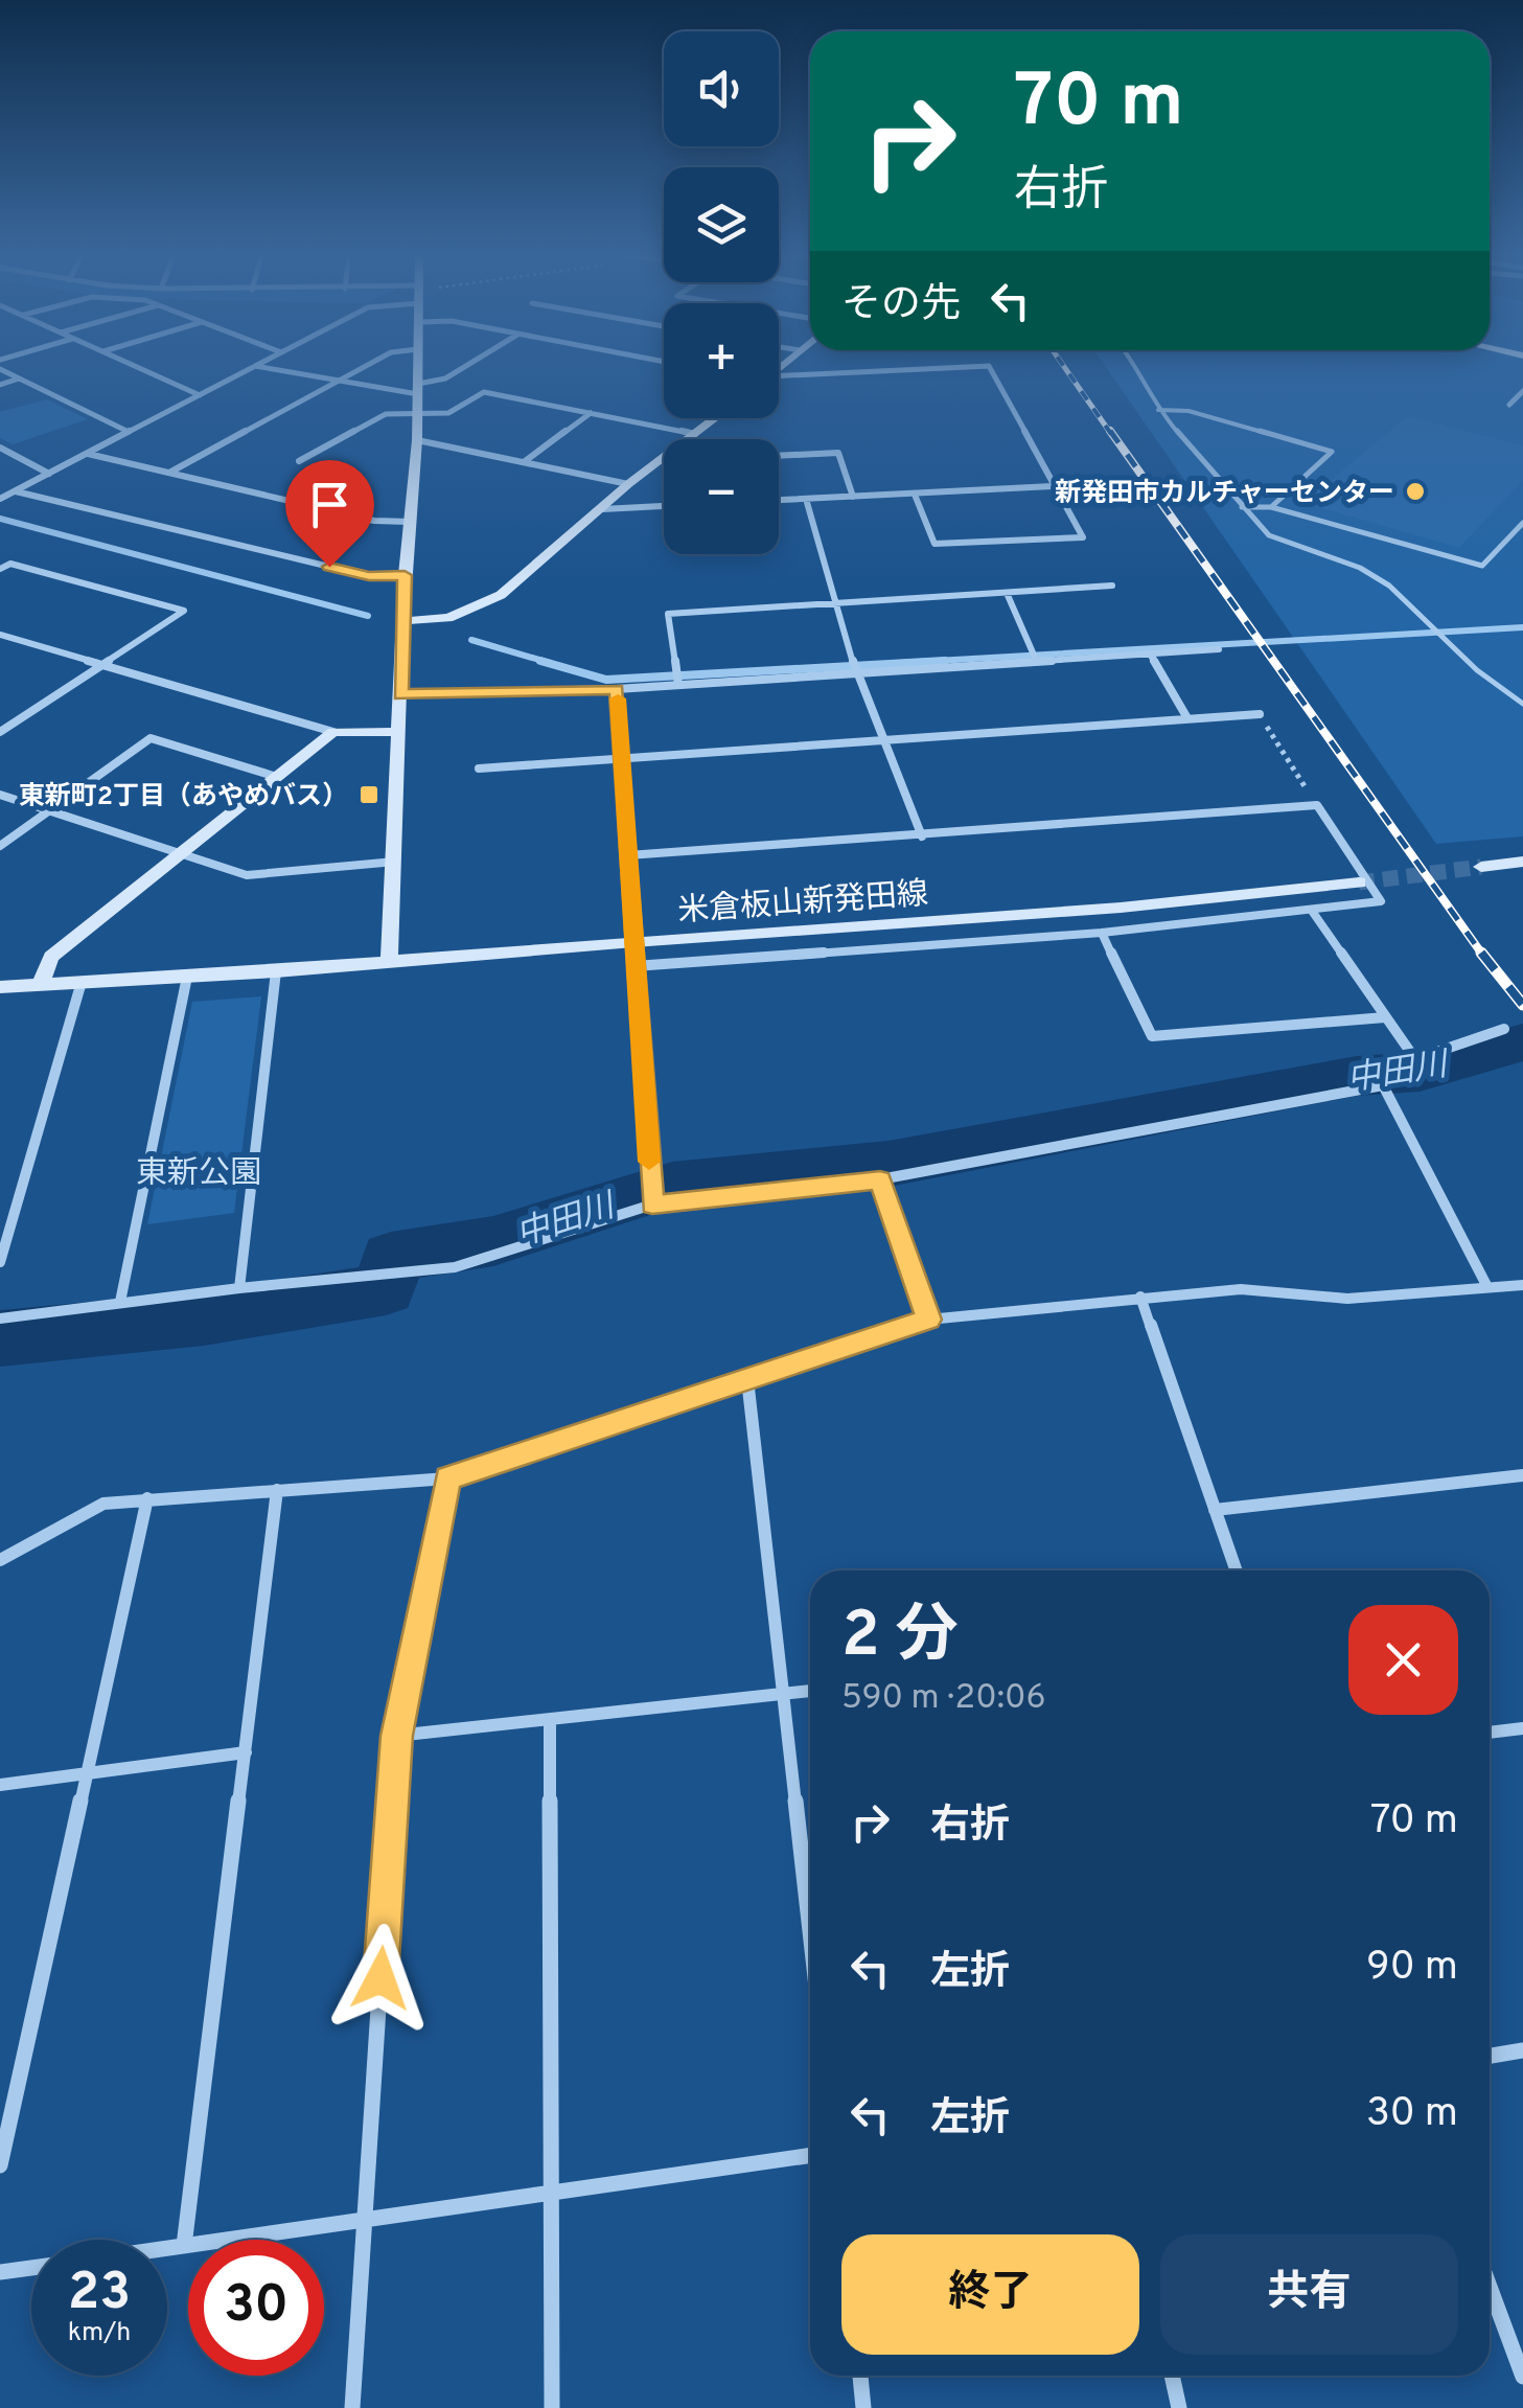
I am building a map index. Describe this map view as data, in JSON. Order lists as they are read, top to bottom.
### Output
{
  "streets": {
    "street": ["米倉板山新発田線"]
  },
  "water": ["中田川"],
  "parks": ["東新公園"],
  "places": {
    "other": ["新発田市カルチャーセンター"],
    "transit": ["東新町2丁目（あやめバス）"]
  },
  "page": {
    "map_buttons": ["+", "−"],
    "turn": ["70 m", "右折"],
    "then": "その先",
    "heading": ["2 分", "590 m · 20:06"],
    "list": [
      {
        "name": "右折",
        "value": "70 m"
      },
      {
        "name": "左折",
        "value": "90 m"
      },
      {
        "name": "左折",
        "value": "30 m"
      }
    ],
    "buttons": ["終了", "共有"],
    "speed": "23 km/h",
    "limit": "30"
  }
}
